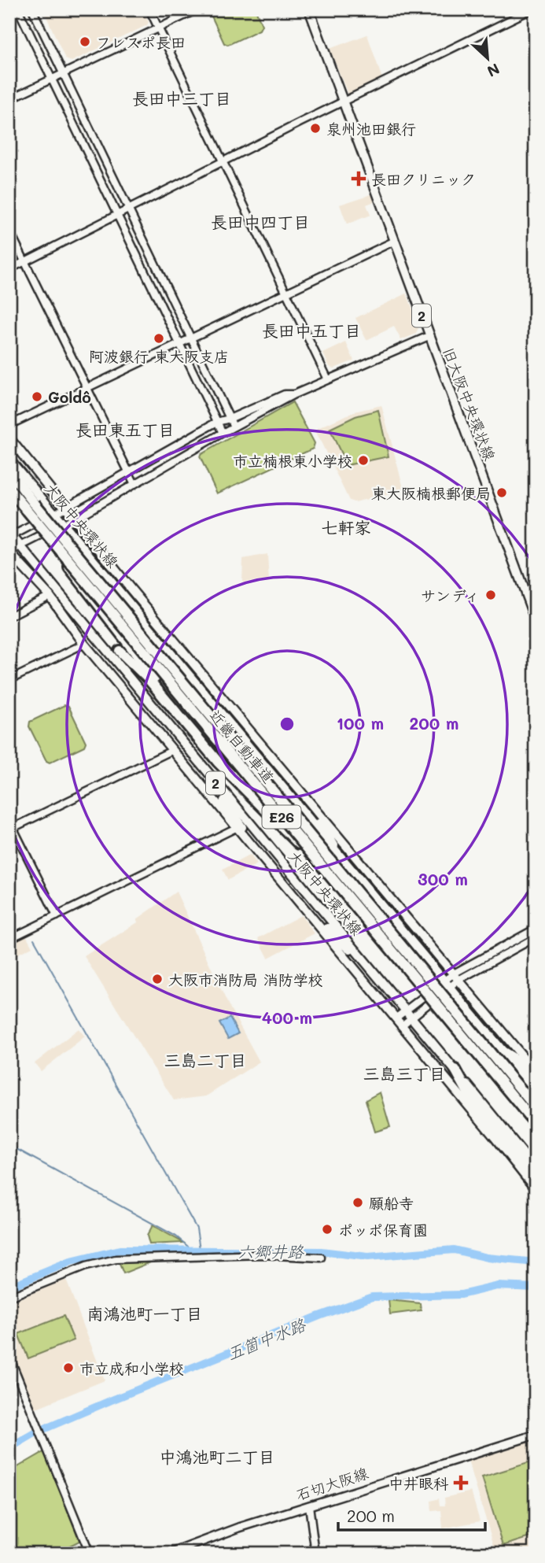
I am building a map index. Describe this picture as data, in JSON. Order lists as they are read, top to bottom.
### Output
{
  "streets": {
    "highway": ["近畿自動車道", "E26"],
    "main road": [
      "2",
      "旧大阪中央環状線",
      "大阪中央環状線",
      "石切大阪線"
    ]
  },
  "districts": [
    "長田中三丁目",
    "長田中四丁目",
    "長田中五丁目",
    "長田東五丁目",
    "七軒家",
    "三島二丁目",
    "三島三丁目",
    "南鴻池町一丁目",
    "中鴻池町二丁目"
  ],
  "water": ["六郷井路", "五箇中水路"],
  "places": {
    "other": [
      "フレスポ長田",
      "泉州池田銀行",
      "阿波銀行 東大阪支店",
      "Goldô",
      "市立楠根東小学校",
      "東大阪楠根郵便局",
      "サンディ",
      "大阪市消防局 消防学校",
      "願船寺",
      "ポッポ保育園",
      "市立成和小学校"
    ],
    "health": ["長田クリニック", "中井眼科"]
  },
  "scale_bar": "200 m",
  "north": "bottom right",
  "rings": [
    "100 m",
    "200 m",
    "300 m",
    "400 m"
  ]
}
